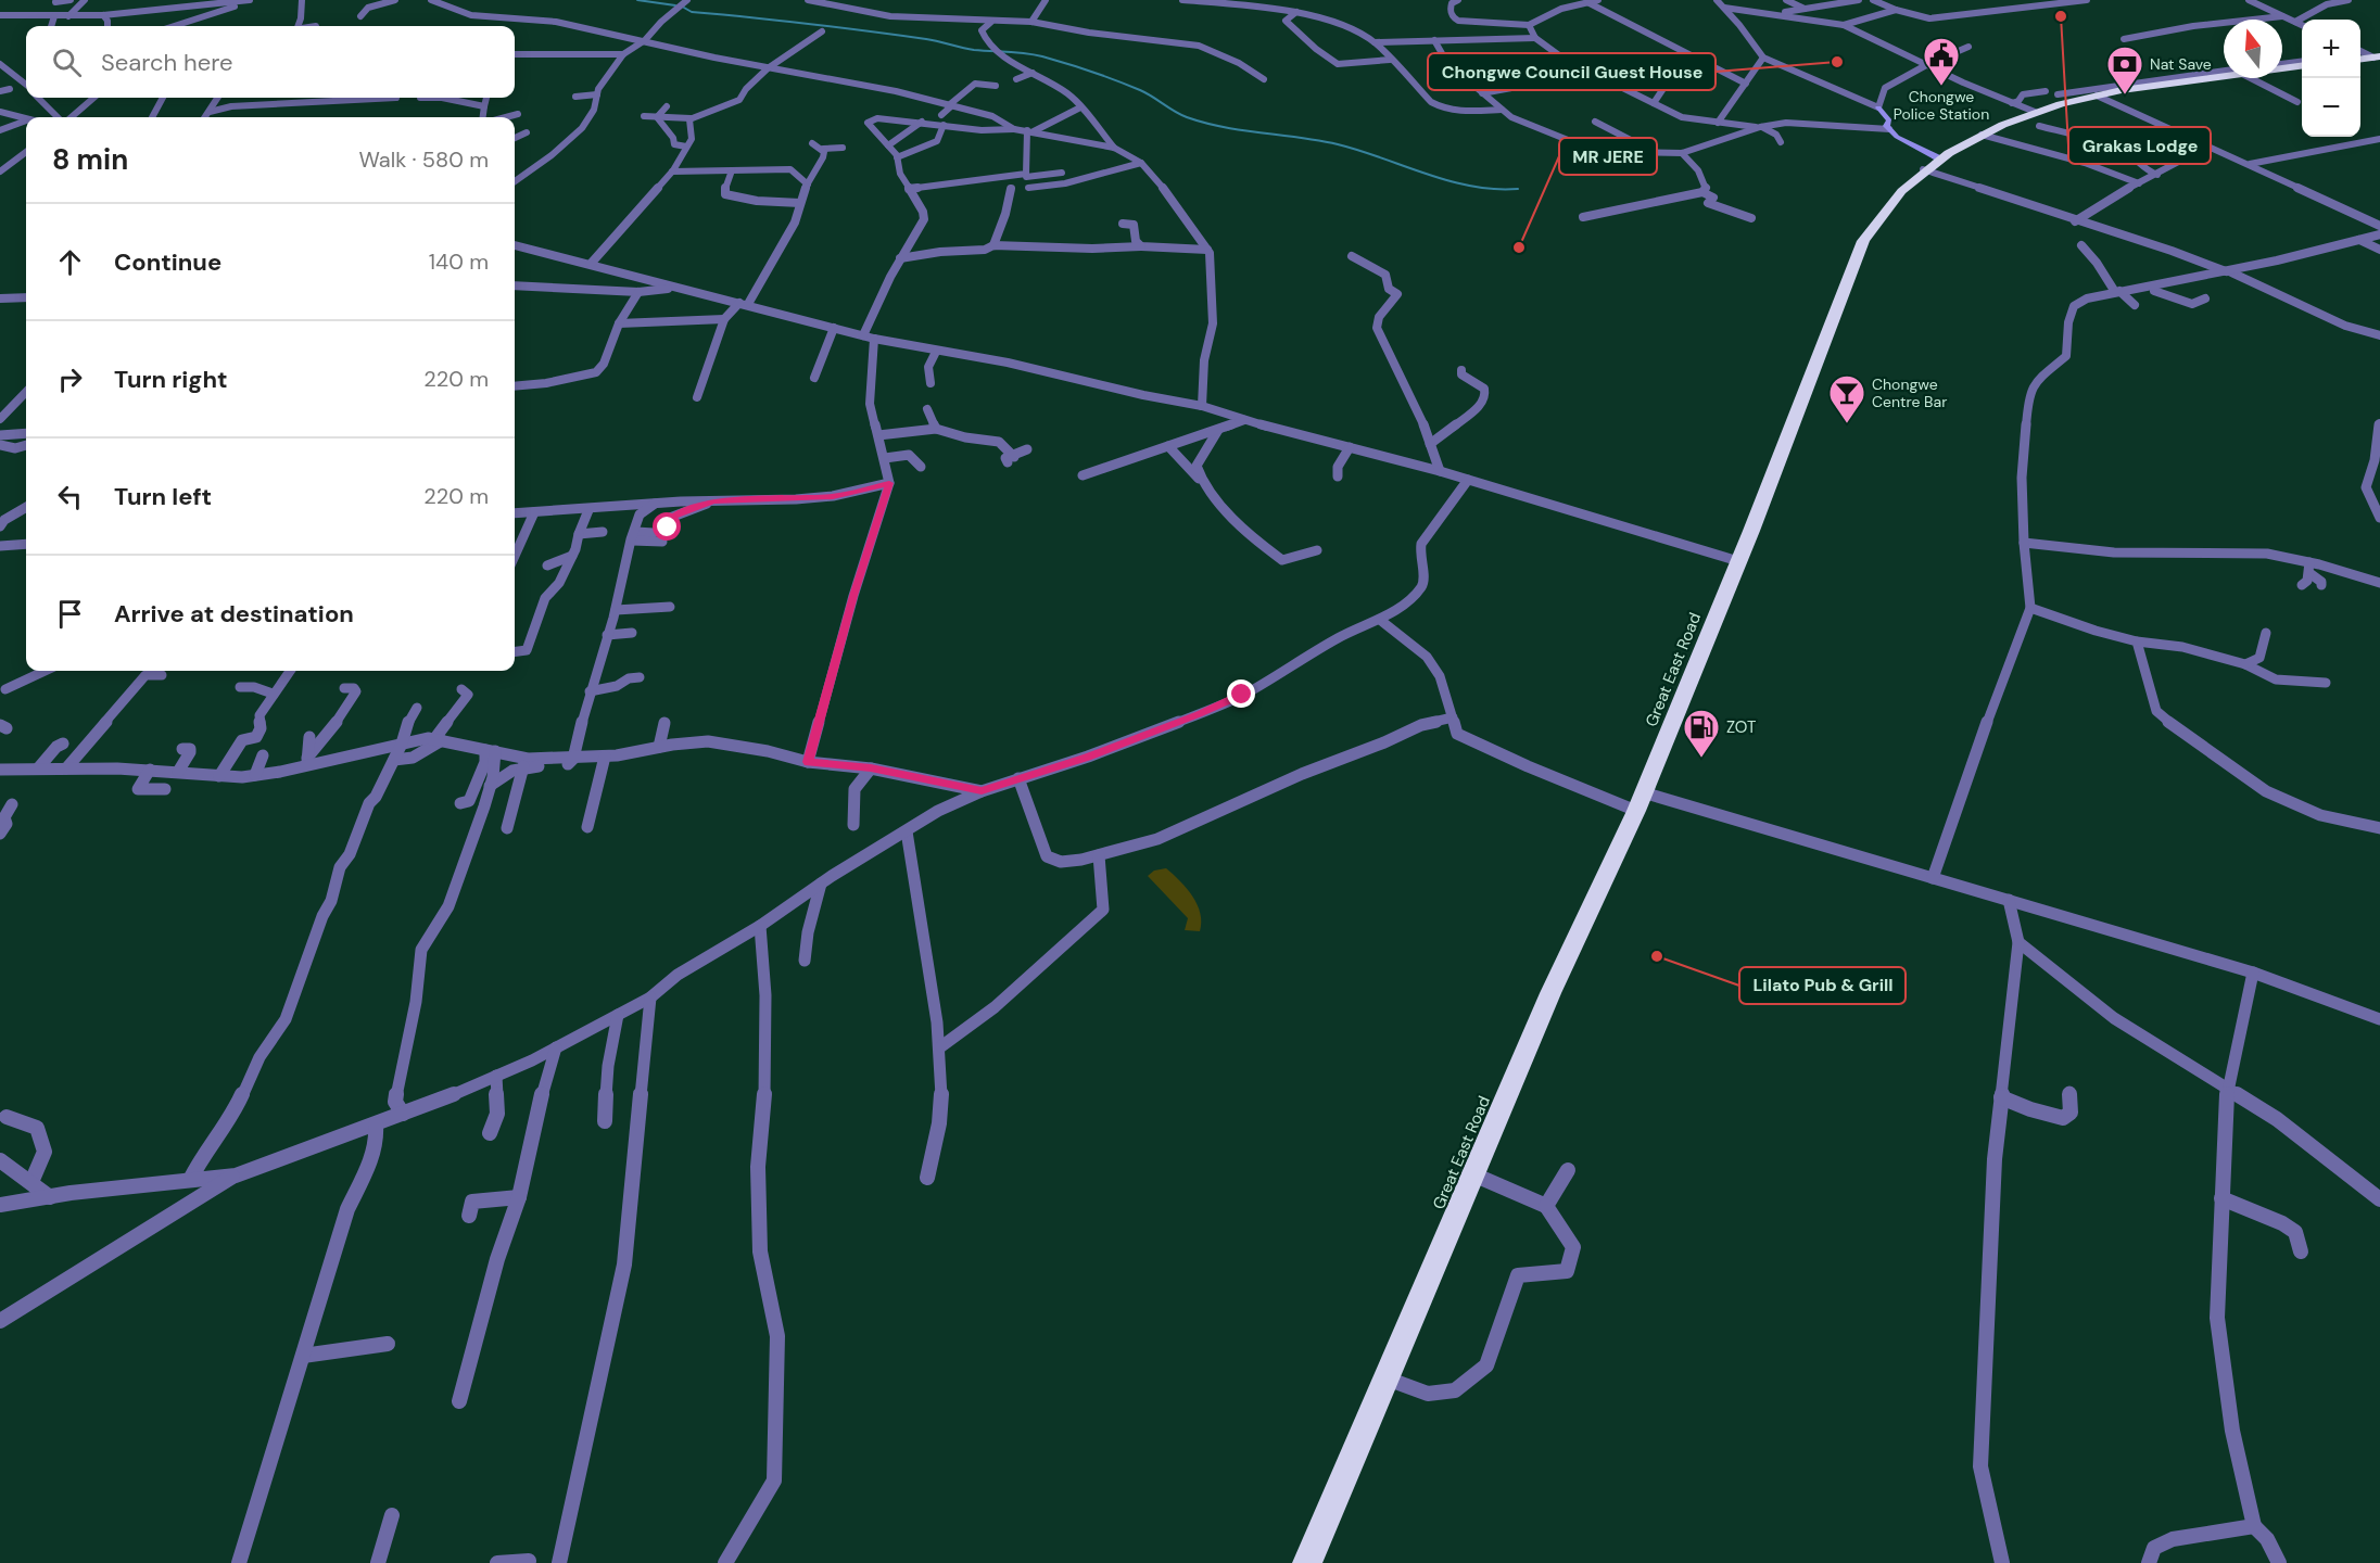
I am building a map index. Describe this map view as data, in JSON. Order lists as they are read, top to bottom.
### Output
{
  "streets": {
    "highway": ["Great East Road"]
  },
  "places": {
    "other": [
      "Grakas Lodge",
      "Chongwe Council Guest House",
      "MR JERE",
      "Lilato Pub & Grill"
    ],
    "public building": ["Chongwe Police Station"],
    "bank": ["Nat Save"],
    "bar": ["Chongwe Centre Bar"],
    "fuel station": ["ZOT"]
  },
  "north": "top",
  "page": {
    "map_buttons": ["+", "−"],
    "search": "Search here",
    "heading": ["8 min", "Walk · 580 m"],
    "list": [
      ["Continue", "140 m"],
      ["Turn right", "220 m"],
      ["Turn left", "220 m"],
      "Arrive at destination"
    ]
  }
}
